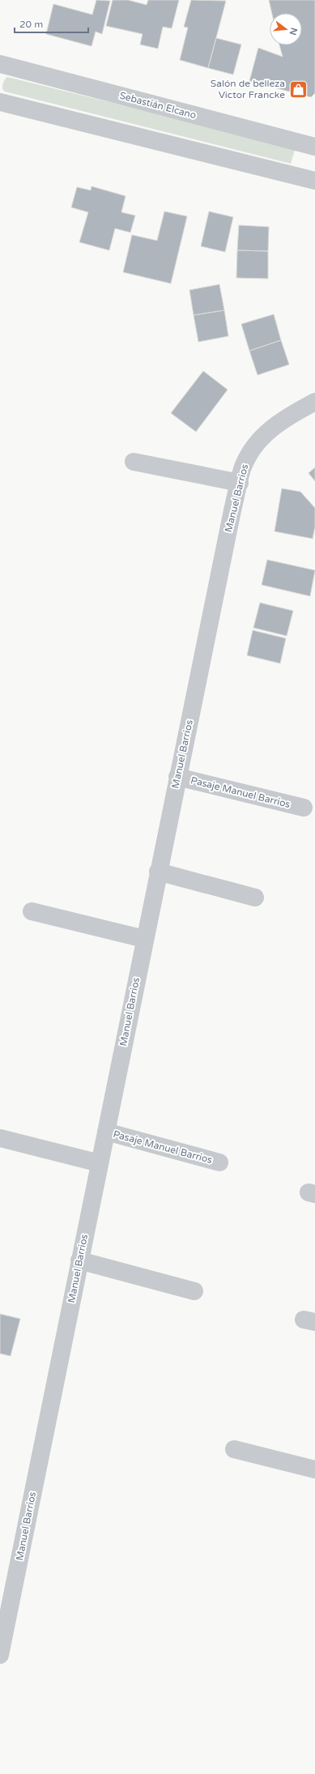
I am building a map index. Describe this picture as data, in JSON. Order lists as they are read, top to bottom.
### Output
{
  "streets": {
    "street": ["Sebastián Elcano", "Manuel Barrios", "Pasaje Manuel Barrios"]
  },
  "crossings": [
    ["Manuel Barrios", "Pasaje Manuel Barrios"]
  ],
  "places": {
    "shop": ["Salón de belleza Victor Francke"]
  },
  "scale_bar": "20 m",
  "north": "right"
}
